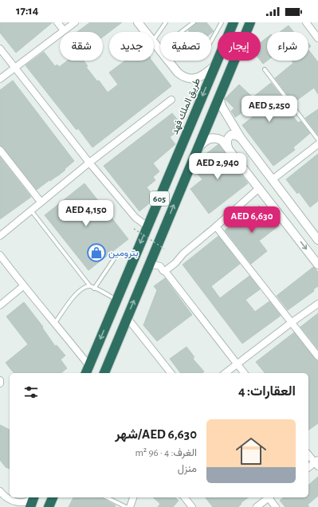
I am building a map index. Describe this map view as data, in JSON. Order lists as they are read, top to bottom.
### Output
{
  "streets": {
    "highway": ["طريق الملك فهد", "605"]
  },
  "places": {
    "shop": ["بترومين"]
  },
  "page": {
    "status": "17:14",
    "chip": [
      "شراء",
      "إيجار",
      "تصفية",
      "جديد",
      "شقة"
    ],
    "price": [
      "AED 5,250",
      "AED 2,940",
      "AED 4,150",
      "AED 6,630"
    ],
    "heading": "العقارات: 4",
    "list": [
      {
        "name": "AED 6,630/شهر",
        "note": "الغرف: 4 · 96 m² · منزل"
      }
    ]
  }
}
